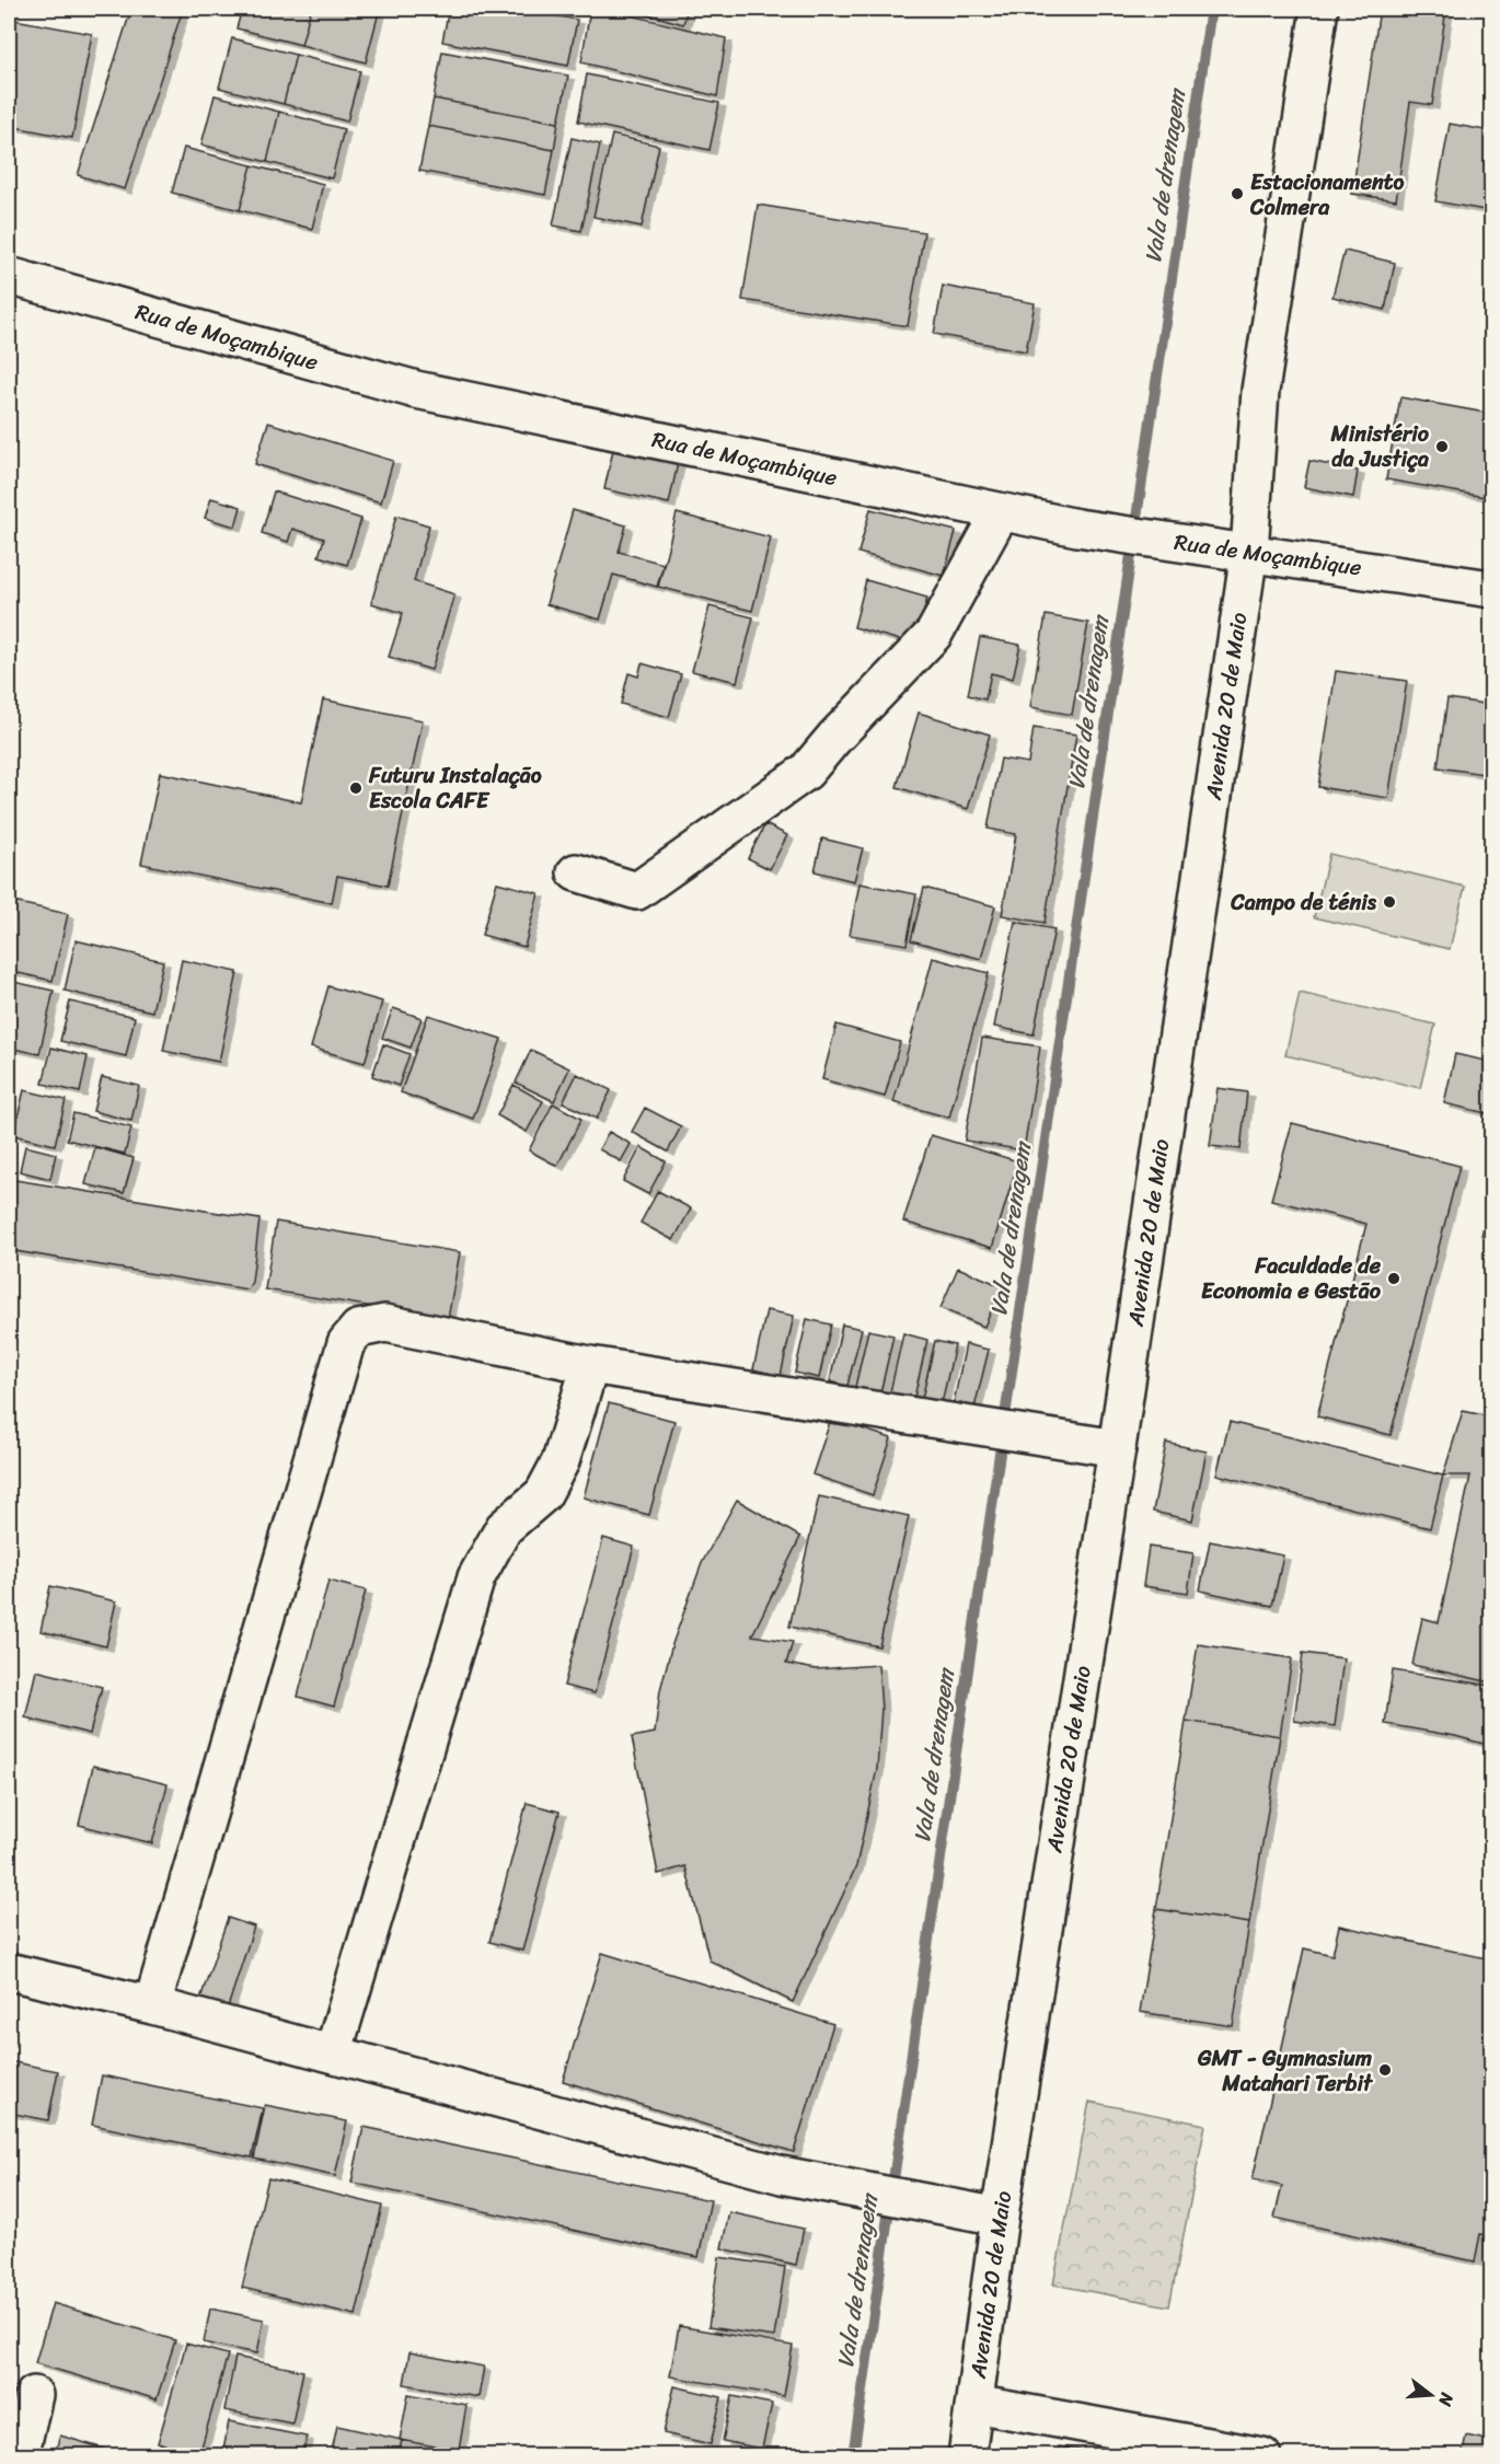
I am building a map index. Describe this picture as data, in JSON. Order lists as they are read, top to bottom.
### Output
{
  "streets": {
    "main road": ["Rua de Moçambique", "Avenida 20 de Maio"]
  },
  "crossings": [
    ["Rua de Moçambique", "Avenida 20 de Maio"]
  ],
  "water": ["Vala de drenagem"],
  "places": [
    "Estacionamento Colmera",
    "Ministério da Justiça",
    "Futuru Instalação Escola CAFE",
    "Campo de ténis",
    "Faculdade de Economia e Gestão",
    "GMT - Gymnasium Matahari Terbit"
  ],
  "north": "right"
}
